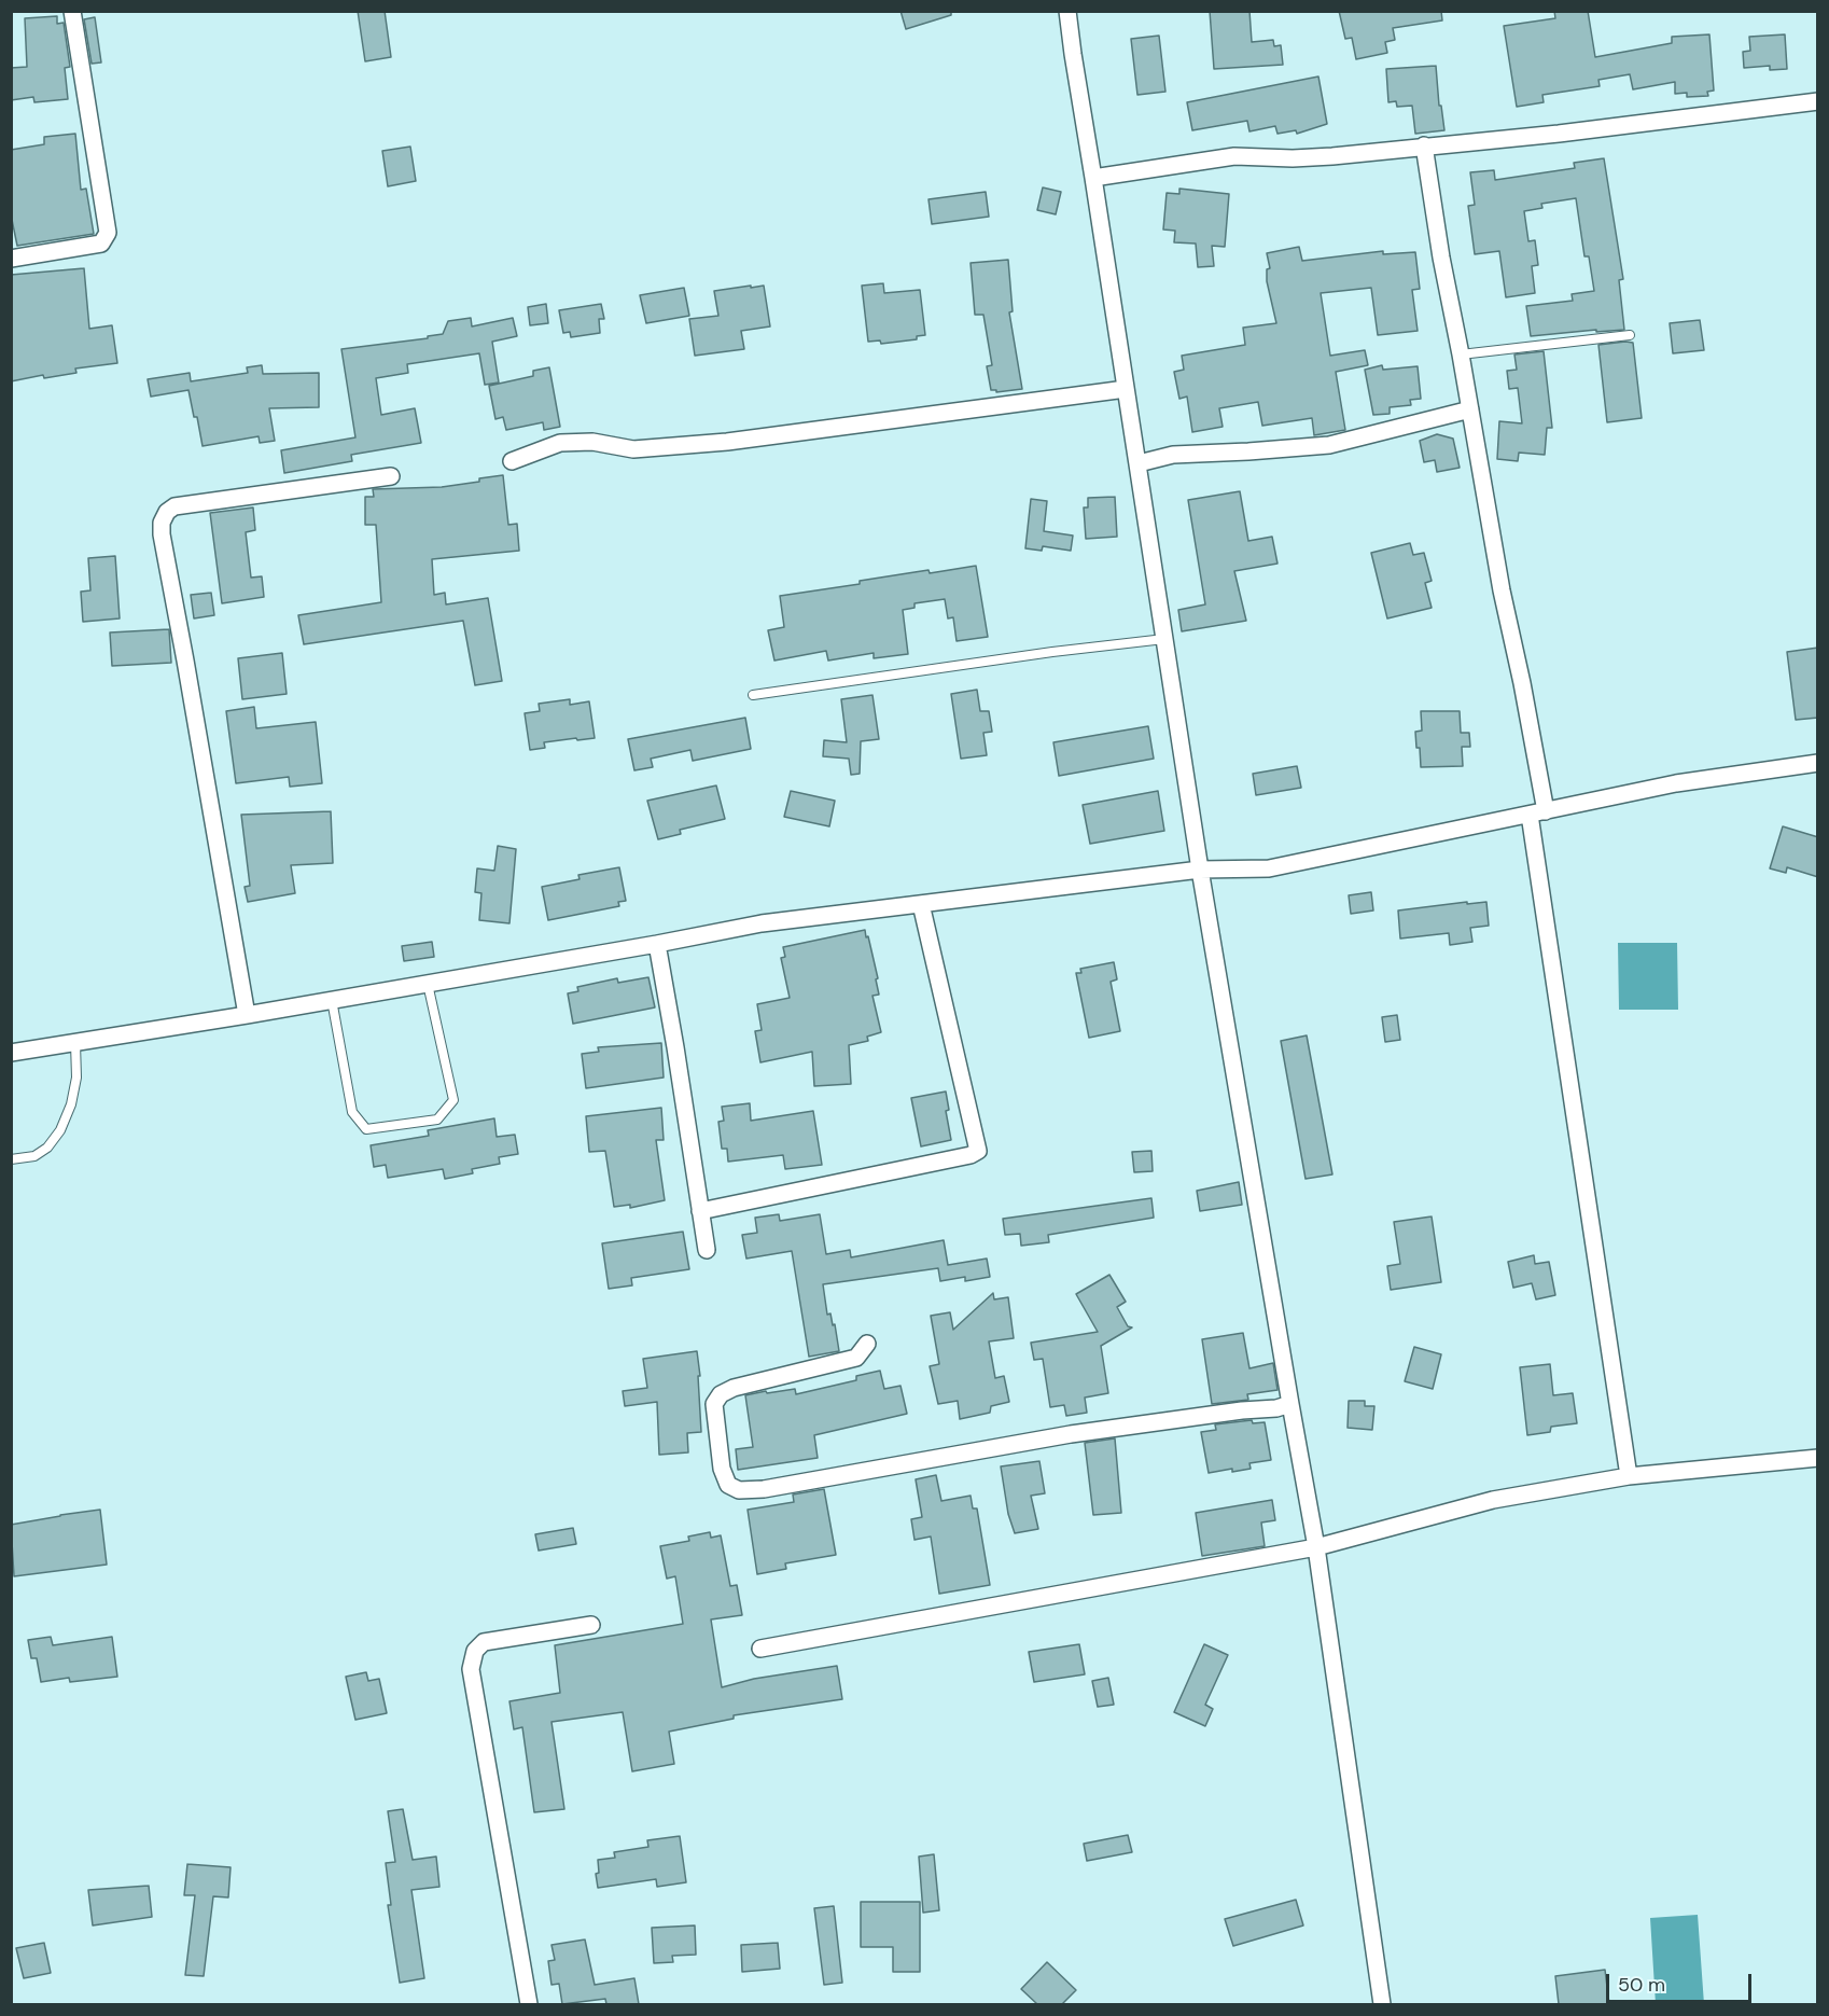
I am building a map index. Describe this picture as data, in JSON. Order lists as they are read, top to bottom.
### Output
{
  "scale_bar": "50 m"
}
